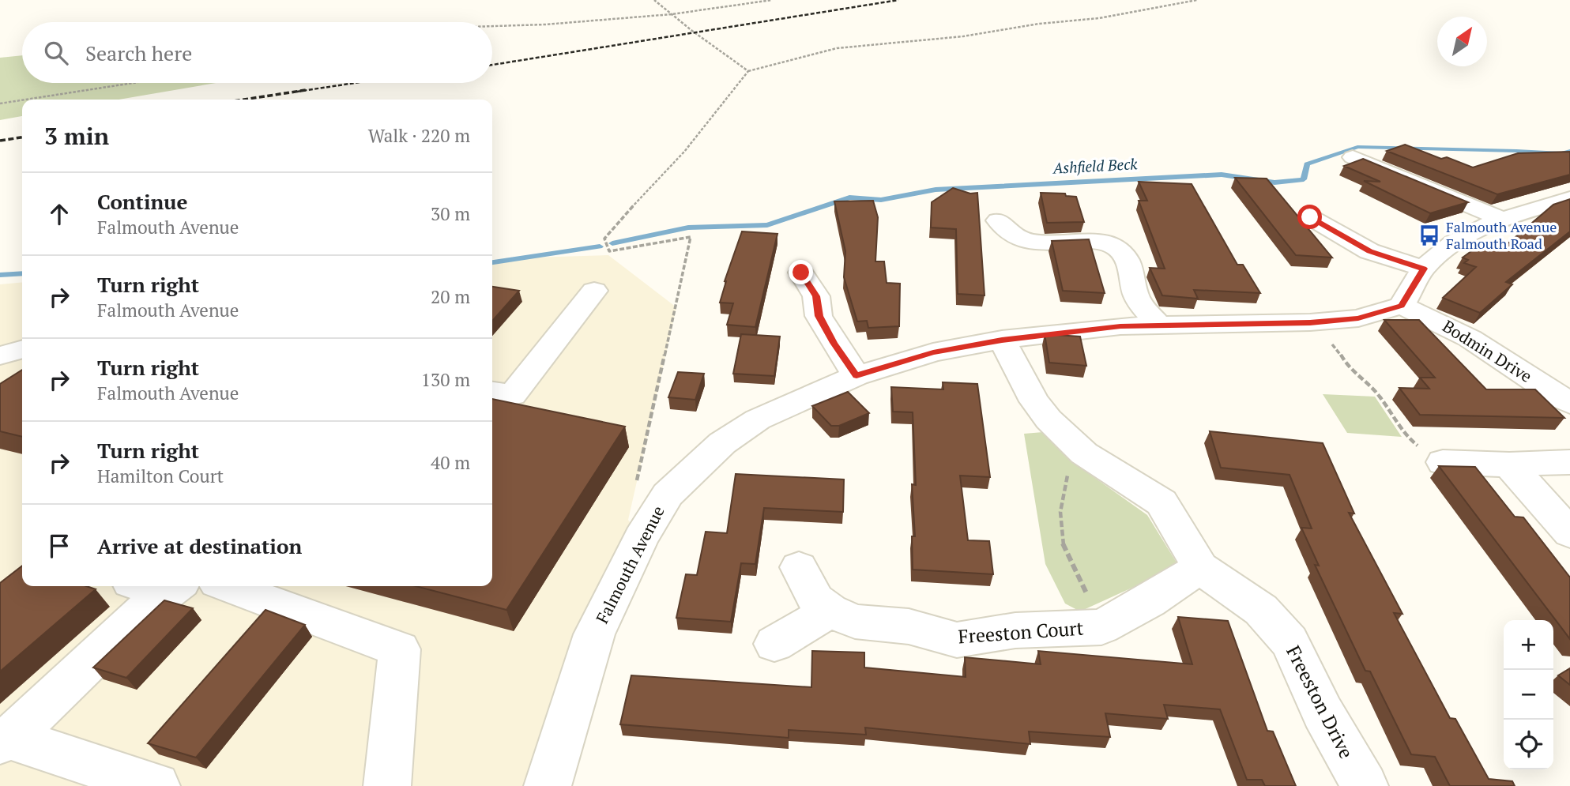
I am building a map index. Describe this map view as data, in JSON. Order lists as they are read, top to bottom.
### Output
{
  "streets": {
    "street": [
      "Bodmin Drive",
      "Falmouth Avenue",
      "Freeston Court",
      "Freeston Drive"
    ]
  },
  "crossings": [
    ["Bodmin Drive", "Falmouth Avenue"],
    ["Falmouth Avenue", "Freeston Drive"],
    ["Freeston Court", "Freeston Drive"]
  ],
  "water": ["Ashfield Beck"],
  "places": {
    "bus stop": ["Falmouth Avenue Falmouth Road"]
  },
  "north": "top right",
  "page": {
    "search": "Search here",
    "heading": ["3 min", "Walk · 220 m"],
    "list": [
      ["Continue", "Falmouth Avenue", "30 m"],
      ["Turn right", "Falmouth Avenue", "20 m"],
      ["Turn right", "Falmouth Avenue", "130 m"],
      ["Turn right", "Hamilton Court", "40 m"],
      "Arrive at destination"
    ],
    "map_buttons": ["+", "−"]
  }
}
